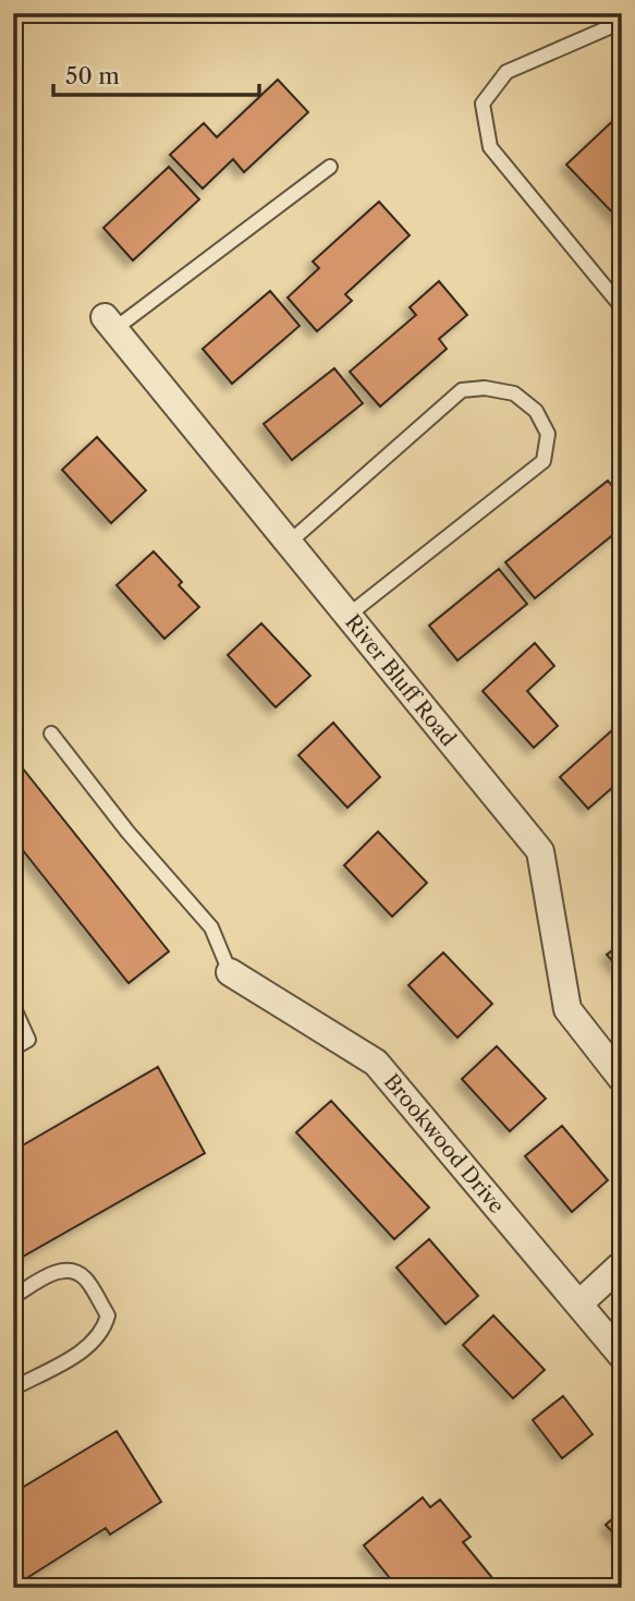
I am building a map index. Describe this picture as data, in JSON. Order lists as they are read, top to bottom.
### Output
{
  "streets": {
    "street": ["River Bluff Road", "Brookwood Drive"]
  },
  "scale_bar": "50 m"
}
